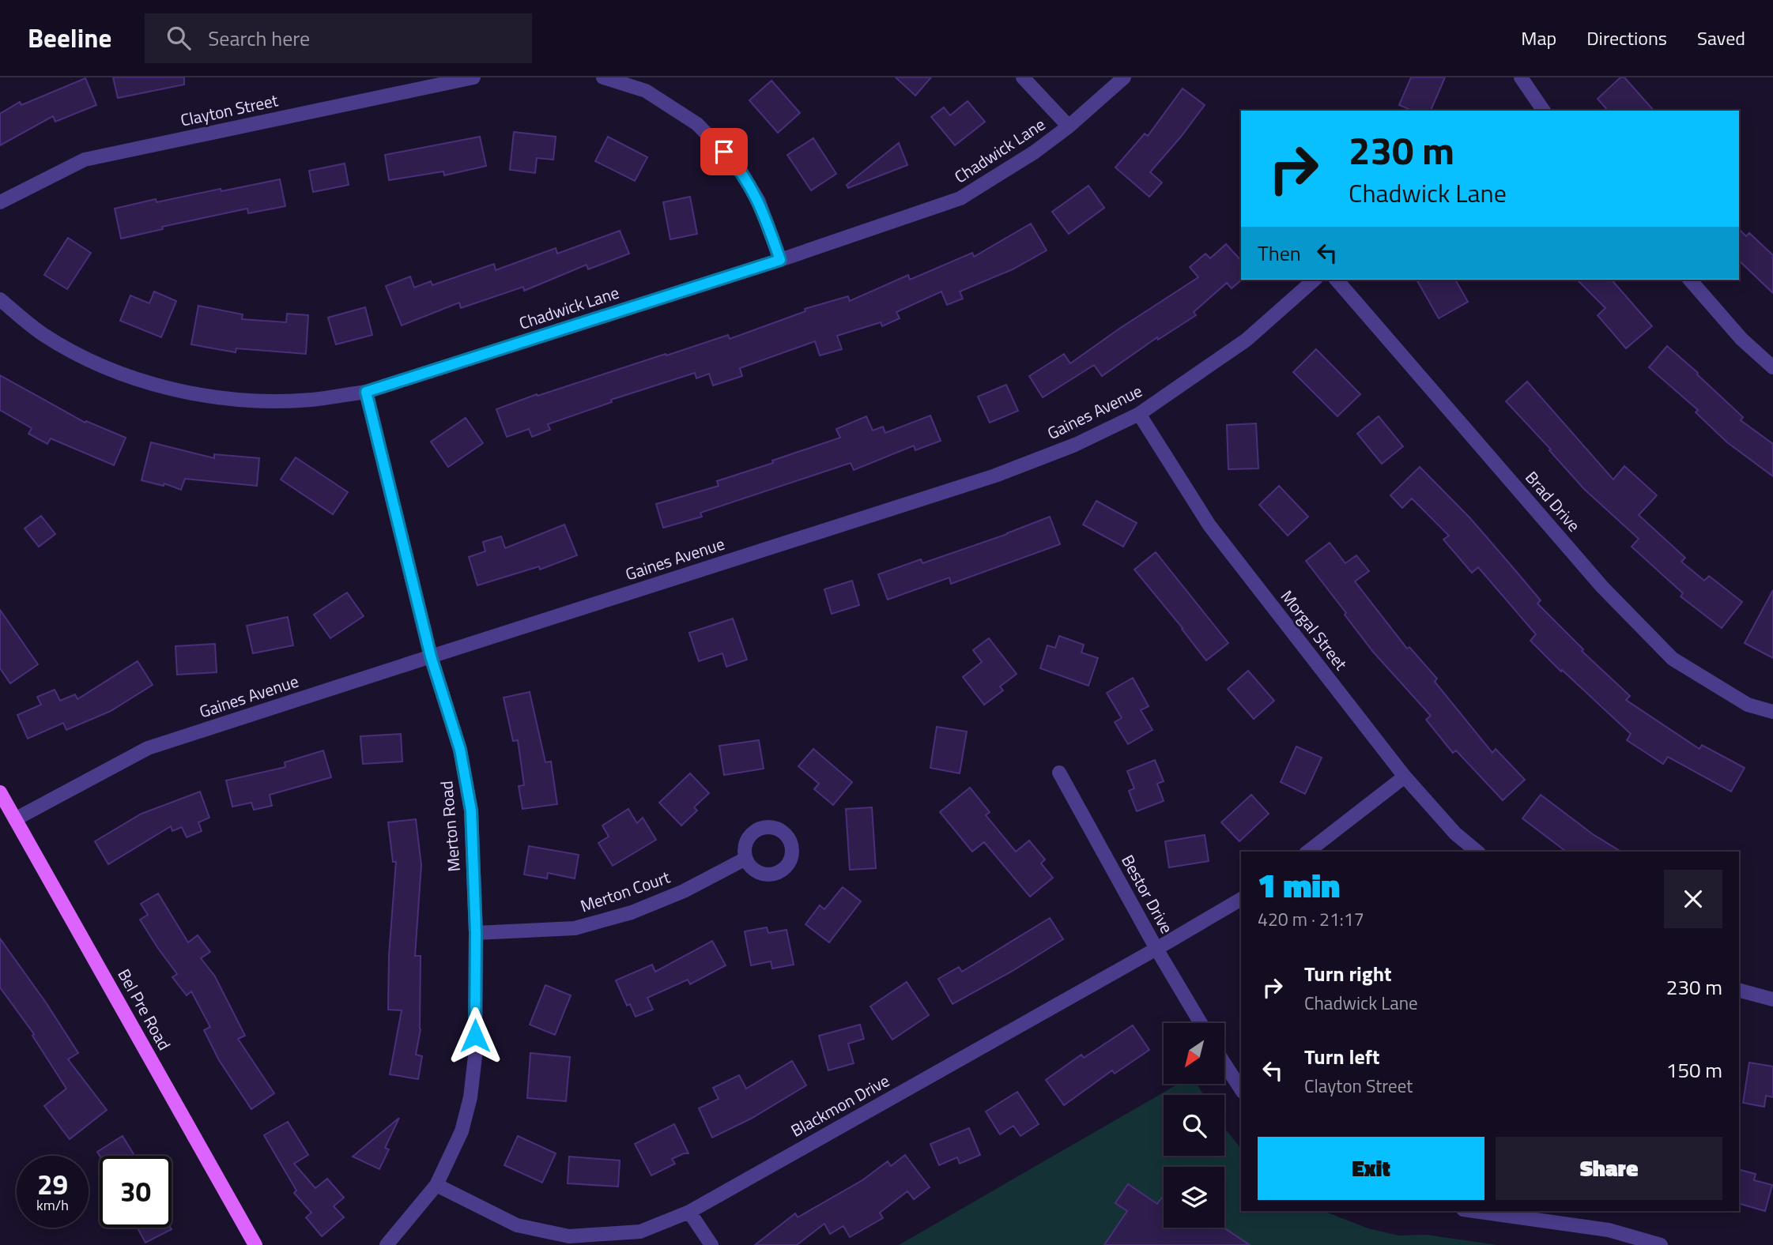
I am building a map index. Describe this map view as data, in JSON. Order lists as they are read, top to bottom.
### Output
{
  "streets": {
    "main road": ["Bel Pre Road"],
    "street": [
      "Clayton Street",
      "Chadwick Lane",
      "Gaines Avenue",
      "Brad Drive",
      "Morgal Street",
      "Merton Road",
      "Merton Court",
      "Bestor Drive",
      "Blackmon Drive"
    ]
  },
  "crossings": [
    ["Chadwick Lane", "Merton Road"],
    ["Gaines Avenue", "Morgal Street"],
    ["Gaines Avenue", "Merton Road"],
    ["Gaines Avenue", "Bel Pre Road"],
    ["Merton Road", "Merton Court"],
    ["Merton Road", "Blackmon Drive"],
    ["Bestor Drive", "Blackmon Drive"]
  ],
  "north": "bottom left",
  "page": {
    "header": "Beeline",
    "search": "Search here",
    "nav": ["Map", "Directions", "Saved"],
    "turn": ["230 m", "Chadwick Lane"],
    "then": "Then",
    "heading": ["1 min", "420 m · 21:17"],
    "list": [
      {
        "name": "Turn right",
        "note": "Chadwick Lane",
        "value": "230 m"
      },
      {
        "name": "Turn left",
        "note": "Clayton Street",
        "value": "150 m"
      }
    ],
    "buttons": ["Exit", "Share"],
    "speed": "29 km/h",
    "limit": "30"
  }
}
